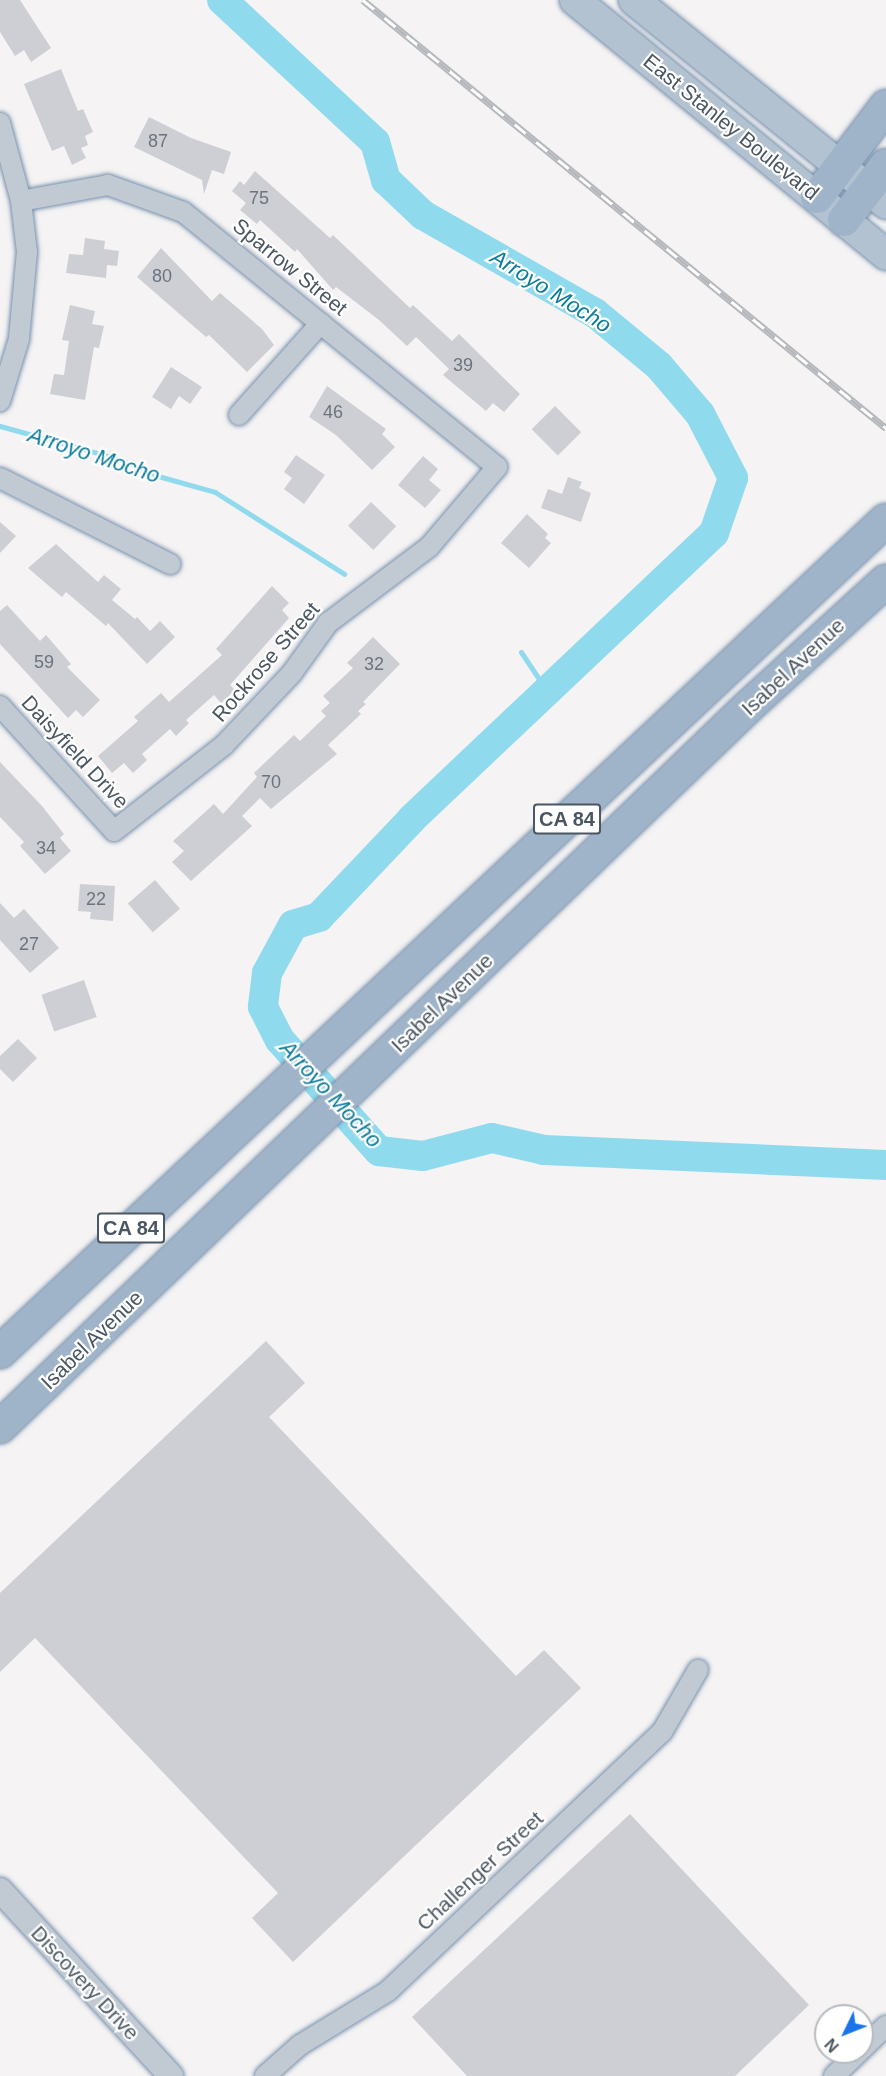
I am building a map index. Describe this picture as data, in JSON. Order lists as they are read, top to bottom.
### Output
{
  "streets": {
    "highway": ["Isabel Avenue", "CA 84"],
    "main road": ["East Stanley Boulevard"],
    "street": [
      "Sparrow Street",
      "Rockrose Street",
      "Daisyfield Drive",
      "Challenger Street",
      "Discovery Drive"
    ]
  },
  "crossings": [
    ["Sparrow Street", "Rockrose Street"],
    ["Rockrose Street", "Daisyfield Drive"]
  ],
  "water": ["Arroyo Mocho"],
  "house_numbers": [
    "87",
    "75",
    "80",
    "39",
    "46",
    "59",
    "32",
    "70",
    "34",
    "22",
    "27"
  ],
  "north": "bottom left"
}
